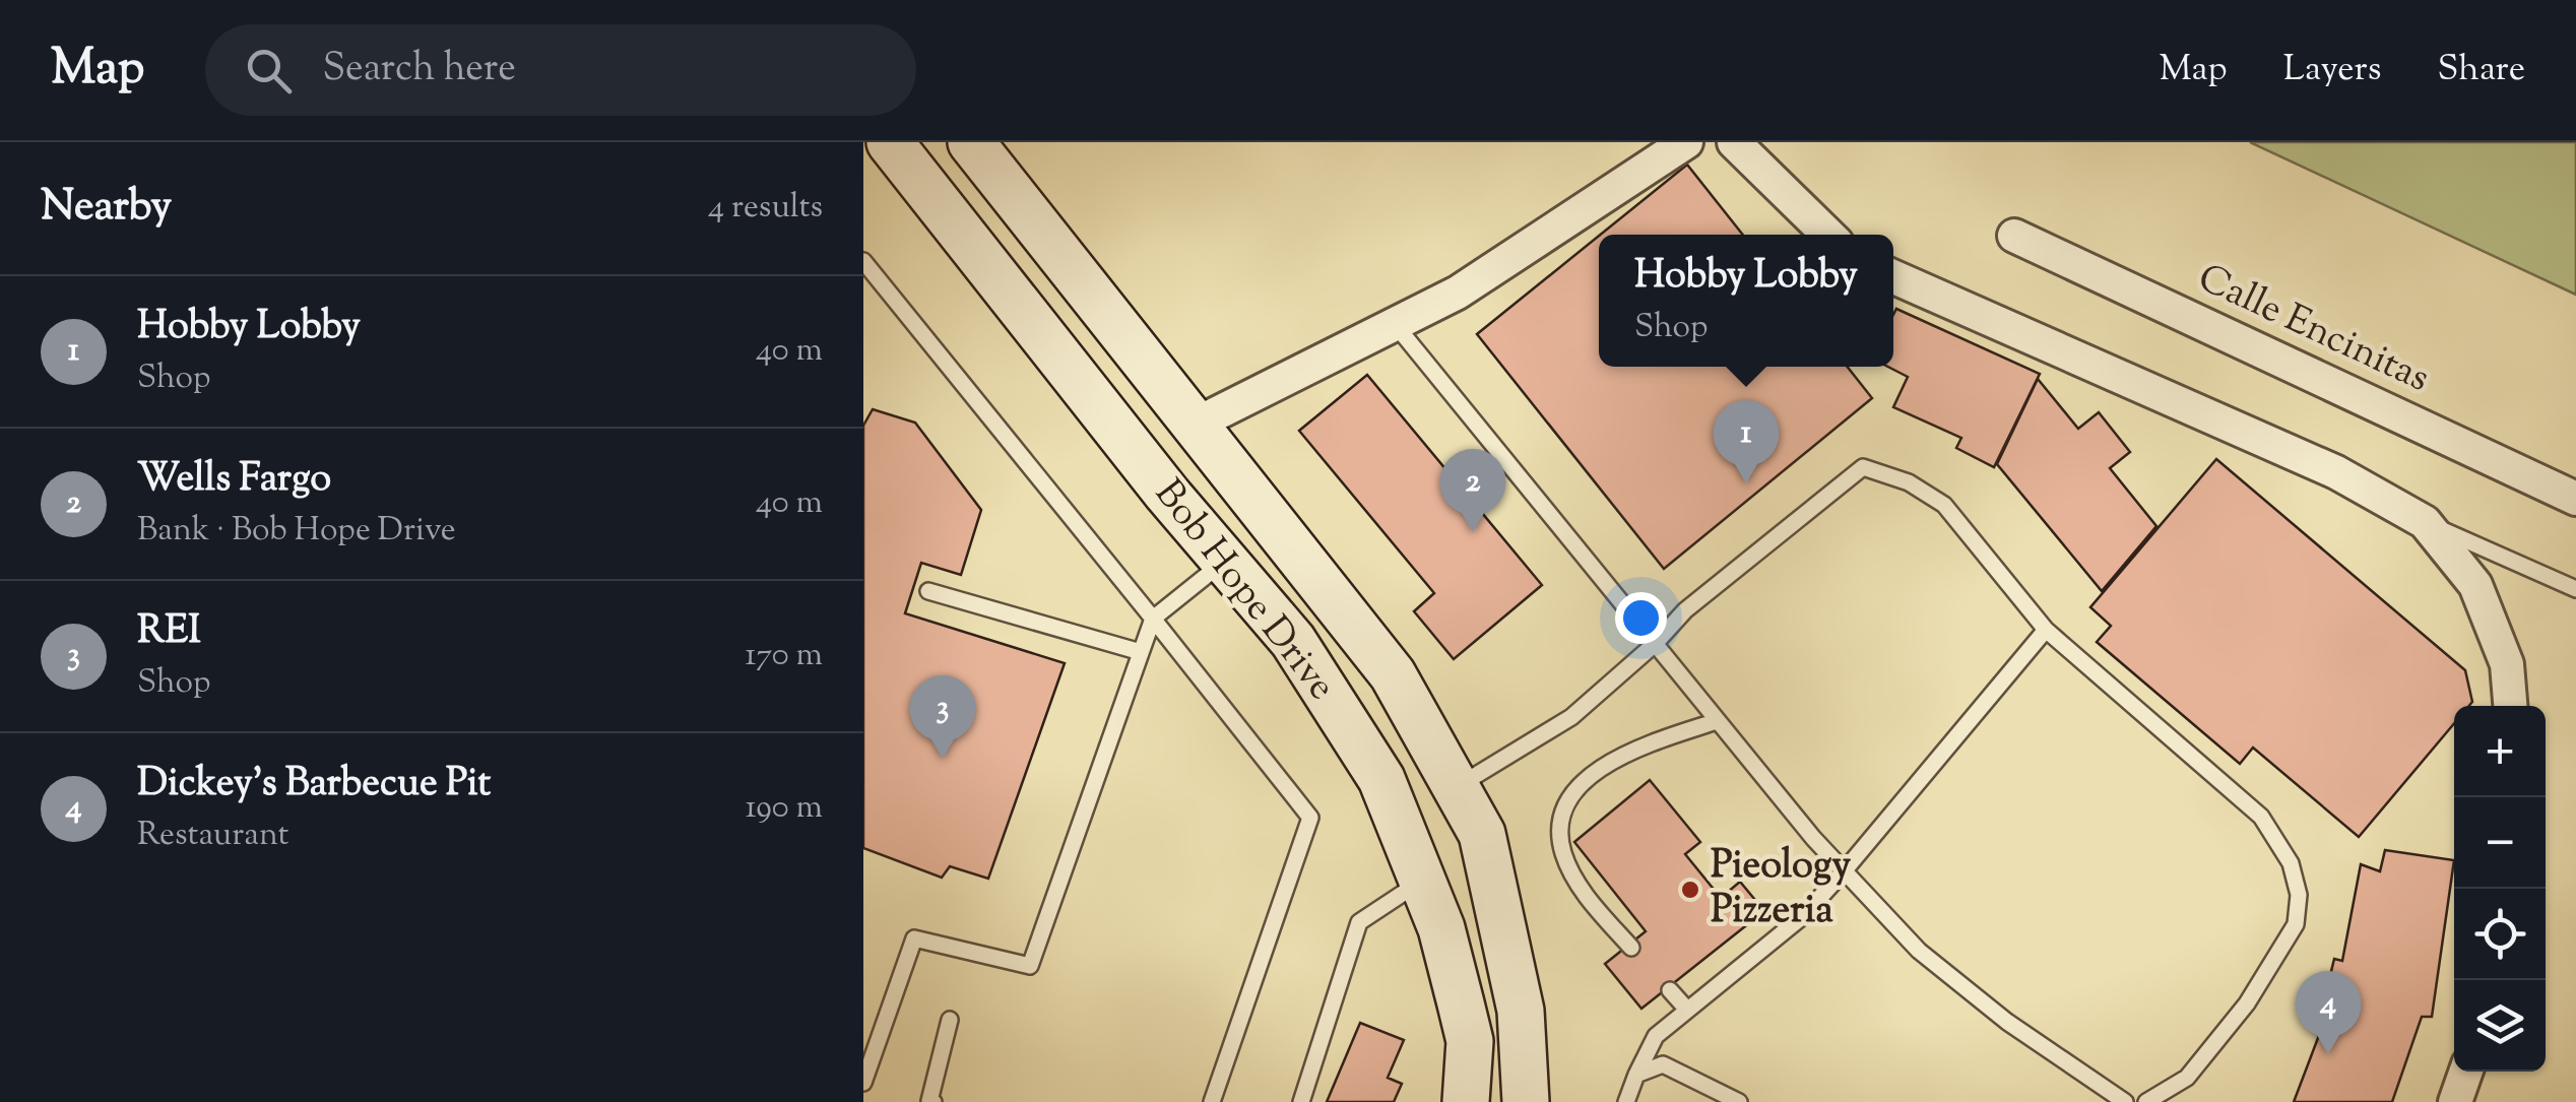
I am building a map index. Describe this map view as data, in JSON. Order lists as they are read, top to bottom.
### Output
{
  "streets": {
    "main road": ["Bob Hope Drive"],
    "street": ["Calle Encinitas"]
  },
  "places": ["Pieology Pizzeria"],
  "page": {
    "header": "Map",
    "search": "Search here",
    "nav": ["Map", "Layers", "Share"],
    "heading": ["Nearby", "4 results"],
    "popup": ["Hobby Lobby", "Shop"],
    "list": [
      {
        "mark": "1",
        "name": "Hobby Lobby",
        "note": "Shop",
        "value": "40 m"
      },
      {
        "mark": "2",
        "name": "Wells Fargo",
        "note": "Bank · Bob Hope Drive",
        "value": "40 m"
      },
      {
        "mark": "3",
        "name": "REI",
        "note": "Shop",
        "value": "170 m"
      },
      {
        "mark": "4",
        "name": "Dickey's Barbecue Pit",
        "note": "Restaurant",
        "value": "190 m"
      }
    ],
    "pins": [
      "1",
      "2",
      "3",
      "4"
    ],
    "map_buttons": ["+", "−"]
  }
}
